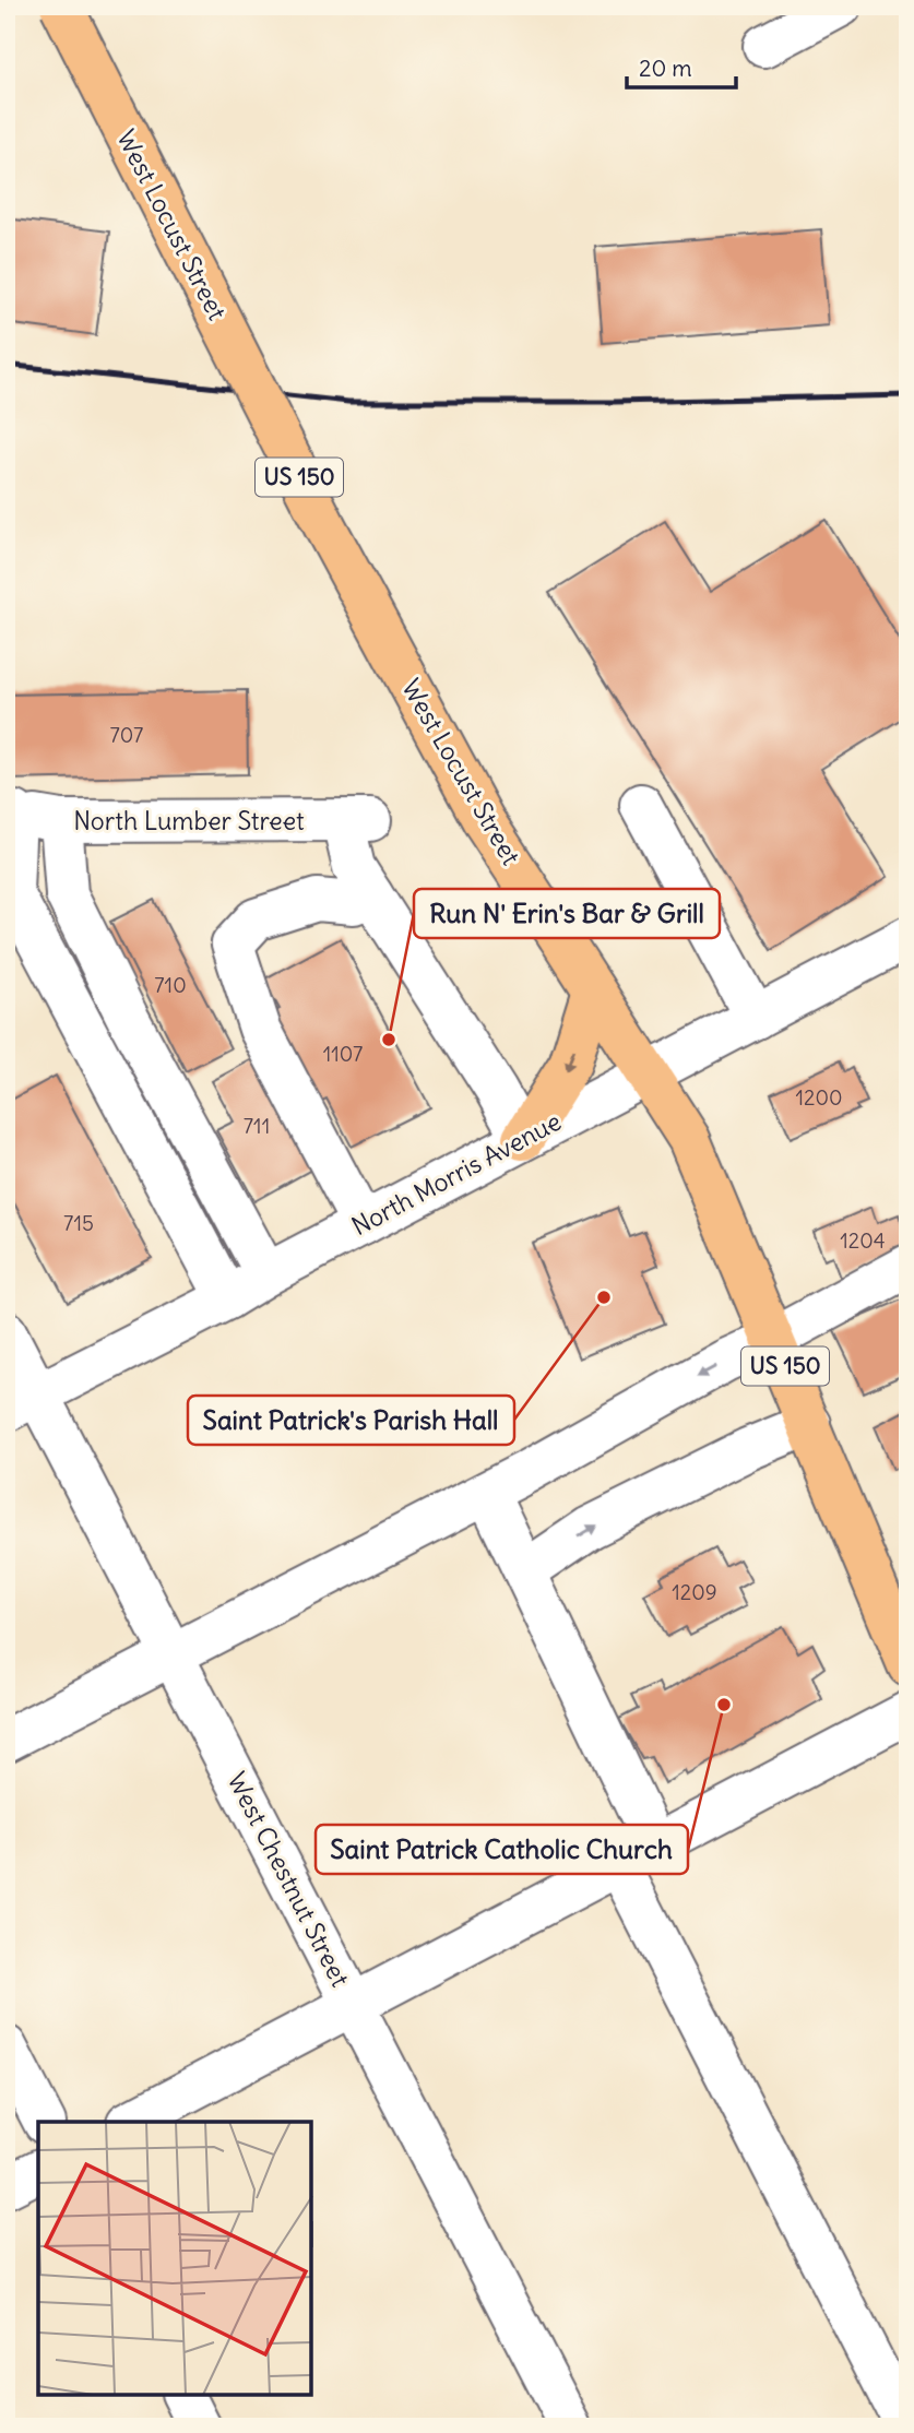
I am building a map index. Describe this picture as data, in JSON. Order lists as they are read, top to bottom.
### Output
{
  "streets": {
    "main road": ["West Locust Street", "US 150"],
    "street": ["North Lumber Street", "North Morris Avenue", "West Chestnut Street"]
  },
  "crossings": [
    ["West Locust Street", "North Morris Avenue"],
    ["North Morris Avenue", "West Chestnut Street"]
  ],
  "places": ["Run N' Erin's Bar & Grill", "Saint Patrick's Parish Hall", "Saint Patrick Catholic Church"],
  "house_numbers": [
    "707",
    "710",
    "1107",
    "1200",
    "711",
    "715",
    "1204",
    "1209"
  ],
  "scale_bar": "20 m"
}
